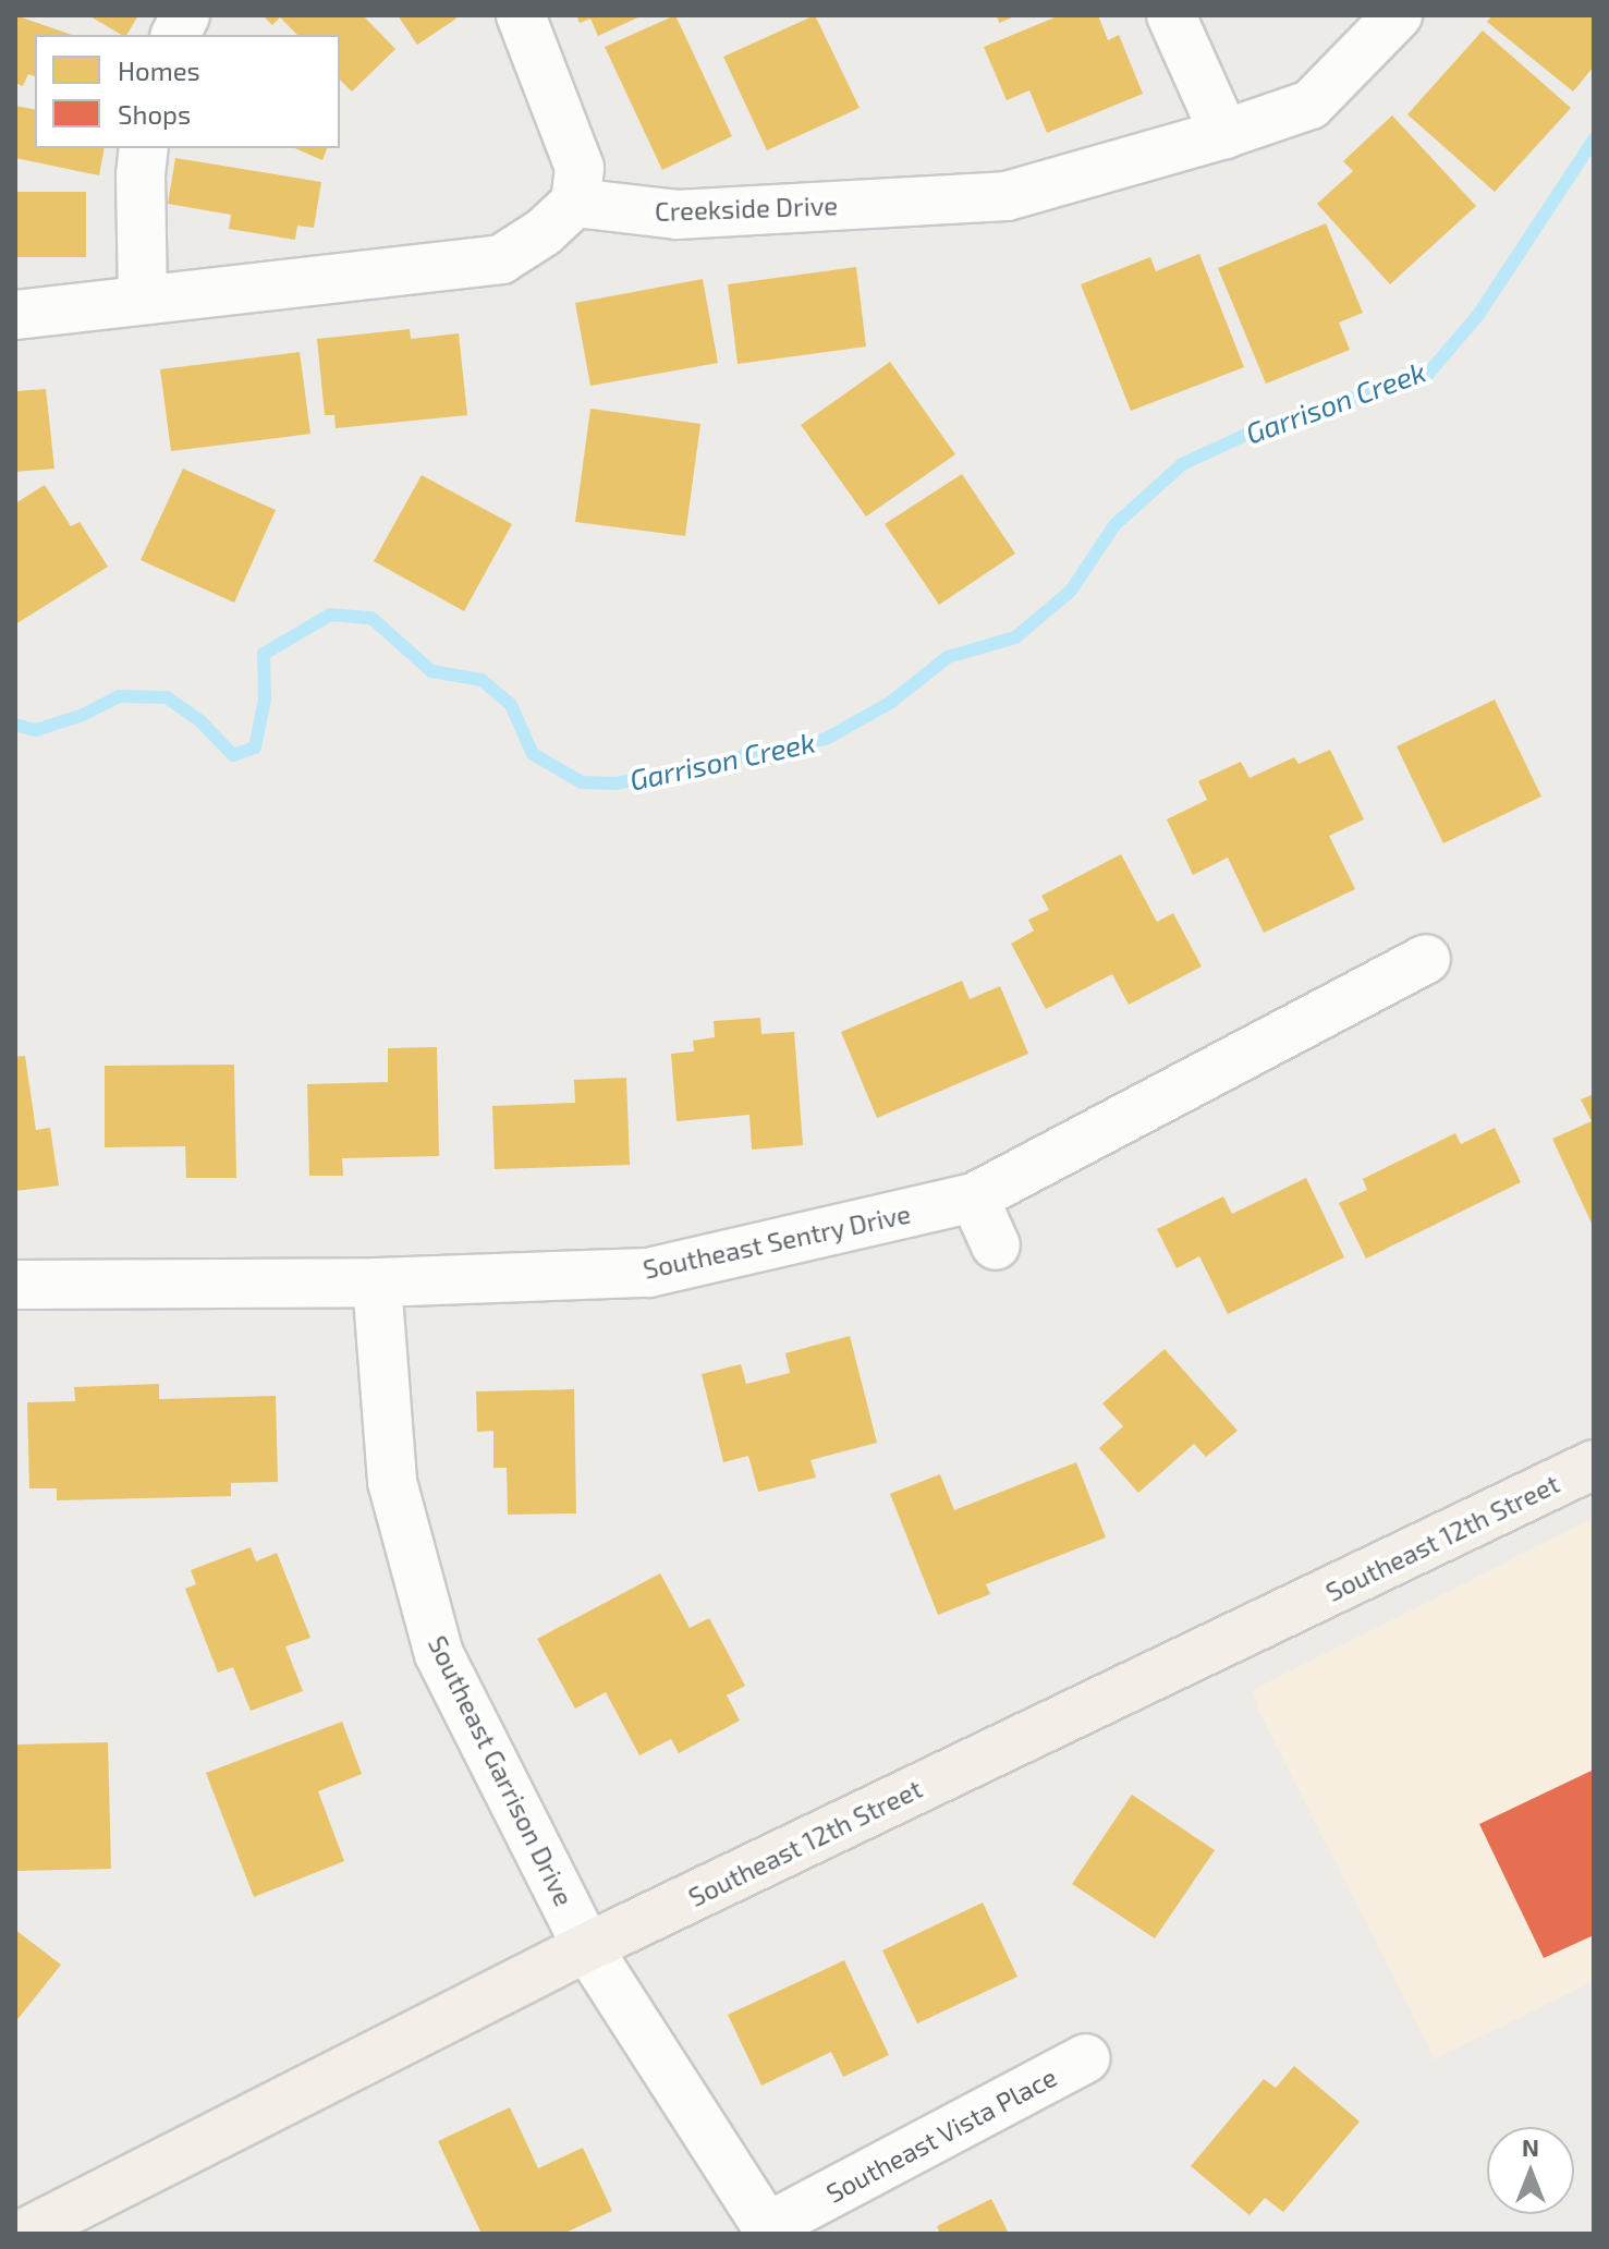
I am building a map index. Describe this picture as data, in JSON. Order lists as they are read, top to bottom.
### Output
{
  "streets": {
    "main road": ["Southeast 12th Street"],
    "street": [
      "Creekside Drive",
      "Southeast Sentry Drive",
      "Southeast Garrison Drive",
      "Southeast Vista Place"
    ]
  },
  "crossings": [
    ["Southeast Sentry Drive", "Southeast Garrison Drive"],
    ["Southeast 12th Street", "Southeast Garrison Drive"],
    ["Southeast 12th Street", "Southeast Vista Place"],
    ["Southeast Garrison Drive", "Southeast Vista Place"]
  ],
  "water": ["Garrison Creek"],
  "legend": ["Homes", "Shops"],
  "north": "top"
}
